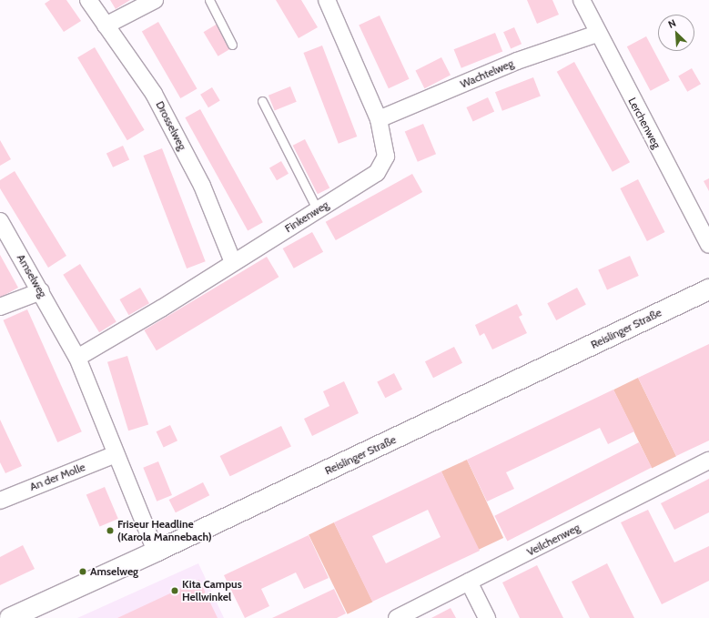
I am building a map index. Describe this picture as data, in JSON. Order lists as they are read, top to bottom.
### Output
{
  "streets": {
    "street": [
      "Wachtelweg",
      "Lerchenweg",
      "Drosselweg",
      "Finkenweg",
      "Amselweg",
      "Reislinger Straße",
      "An der Molle",
      "Veilchenweg"
    ]
  },
  "crossings": [
    ["Wachtelweg", "Lerchenweg"],
    ["Wachtelweg", "Finkenweg"],
    ["Drosselweg", "Finkenweg"],
    ["Finkenweg", "Amselweg"],
    ["Amselweg", "Reislinger Straße"],
    ["Amselweg", "An der Molle"]
  ],
  "places": ["Friseur Headline (Karola Mannebach)", "Amselweg", "Kita Campus Hellwinkel"],
  "north": "top left"
}
